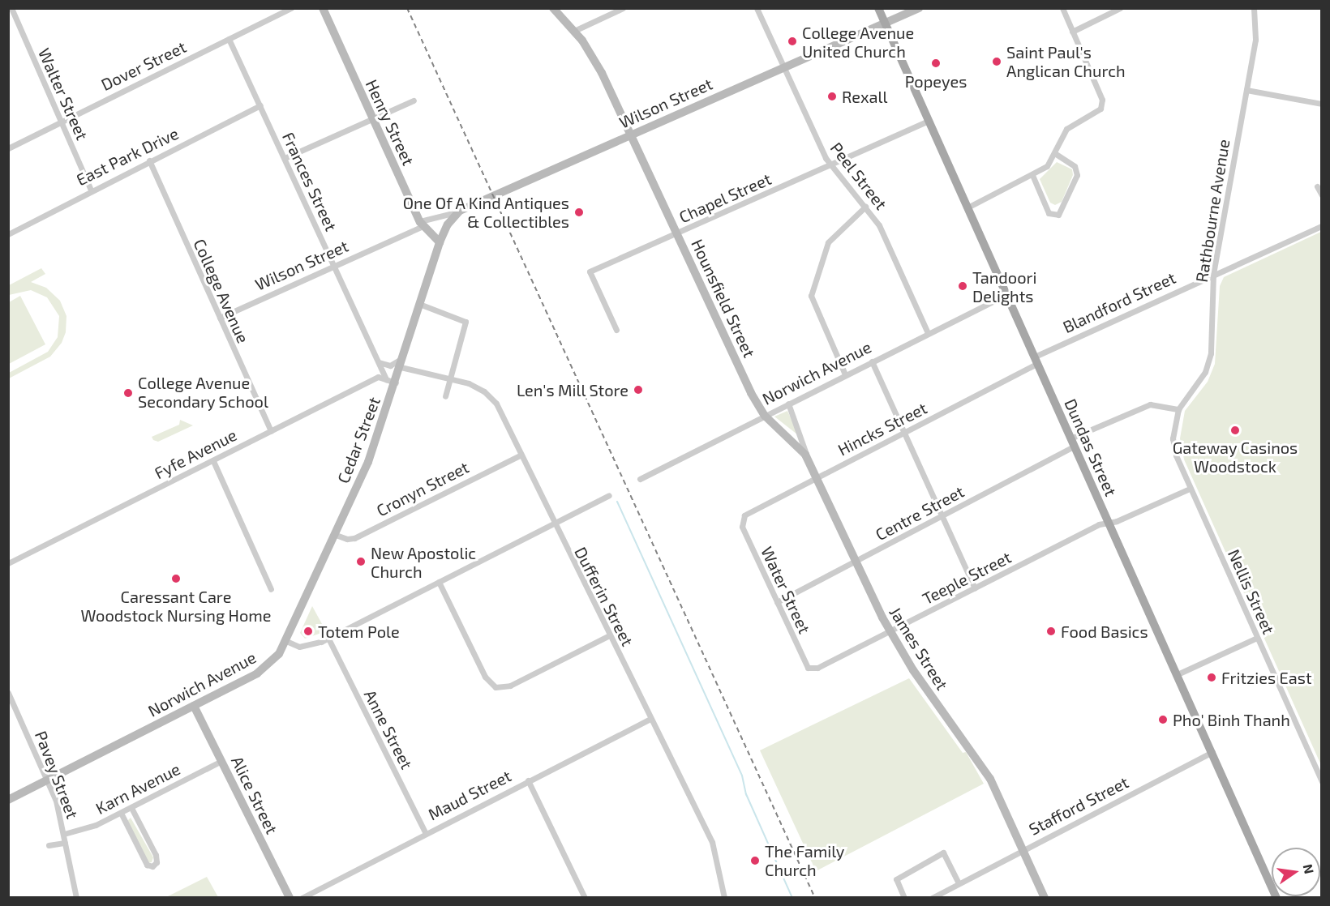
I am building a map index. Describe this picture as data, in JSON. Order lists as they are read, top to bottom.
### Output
{
  "streets": {
    "main road": [
      "Wilson Street",
      "Henry Street",
      "Hounsfield Street",
      "Norwich Avenue",
      "Cedar Street",
      "Dundas Street",
      "James Street",
      "Alice Street"
    ],
    "street": [
      "Dover Street",
      "Walter Street",
      "East Park Drive",
      "Peel Street",
      "Frances Street",
      "Chapel Street",
      "Rathbourne Avenue",
      "College Avenue",
      "Blandford Street",
      "Hincks Street",
      "Fyfe Avenue",
      "Cronyn Street",
      "Centre Street",
      "Teeple Street",
      "Water Street",
      "Nellis Street",
      "Dufferin Street",
      "Anne Street",
      "Pavey Street",
      "Karn Avenue",
      "Maud Street",
      "Stafford Street"
    ]
  },
  "crossings": [
    ["Dover Street", "Walter Street"],
    ["Dover Street", "Frances Street"],
    ["Walter Street", "East Park Drive"],
    ["Wilson Street", "Henry Street"],
    ["Wilson Street", "Peel Street"],
    ["Wilson Street", "Frances Street"],
    ["Wilson Street", "College Avenue"],
    ["Wilson Street", "Hounsfield Street"],
    ["Wilson Street", "Cedar Street"],
    ["Wilson Street", "Dundas Street"],
    ["Henry Street", "Cedar Street"],
    ["East Park Drive", "Frances Street"],
    ["East Park Drive", "College Avenue"],
    ["Peel Street", "Chapel Street"],
    ["Peel Street", "Norwich Avenue"],
    ["Frances Street", "Fyfe Avenue"],
    ["Chapel Street", "Hounsfield Street"],
    ["Chapel Street", "Dundas Street"],
    ["Rathbourne Avenue", "Blandford Street"],
    ["Rathbourne Avenue", "Centre Street"],
    ["Rathbourne Avenue", "Nellis Street"],
    ["College Avenue", "Fyfe Avenue"],
    ["Hounsfield Street", "Norwich Avenue"],
    ["Hounsfield Street", "James Street"],
    ["Blandford Street", "Hincks Street"],
    ["Blandford Street", "Dundas Street"],
    ["Norwich Avenue", "Cedar Street"],
    ["Norwich Avenue", "Dundas Street"],
    ["Norwich Avenue", "James Street"],
    ["Norwich Avenue", "Pavey Street"],
    ["Norwich Avenue", "Alice Street"],
    ["Hincks Street", "Dundas Street"],
    ["Hincks Street", "Water Street"],
    ["Hincks Street", "James Street"],
    ["Cedar Street", "Cronyn Street"],
    ["Cedar Street", "Dufferin Street"],
    ["Dundas Street", "Centre Street"],
    ["Dundas Street", "Teeple Street"],
    ["Dundas Street", "Stafford Street"],
    ["Cronyn Street", "Dufferin Street"],
    ["Centre Street", "Water Street"],
    ["Centre Street", "Nellis Street"],
    ["Centre Street", "James Street"],
    ["Teeple Street", "Water Street"],
    ["Teeple Street", "Nellis Street"],
    ["Teeple Street", "James Street"],
    ["Dufferin Street", "Maud Street"],
    ["James Street", "Stafford Street"],
    ["Anne Street", "Maud Street"],
    ["Pavey Street", "Karn Avenue"],
    ["Karn Avenue", "Alice Street"]
  ],
  "places": [
    "College Avenue United Church",
    "Saint Paul's Anglican Church",
    "Popeyes",
    "Rexall",
    "One Of A Kind Antiques & Collectibles",
    "Tandoori Delights",
    "Len's Mill Store",
    "College Avenue Secondary School",
    "Gateway Casinos Woodstock",
    "New Apostolic Church",
    "Caressant Care Woodstock Nursing Home",
    "Totem Pole",
    "Food Basics",
    "Fritzies East",
    "Pho' Binh Thanh",
    "The Family Church"
  ],
  "north": "right"
}
